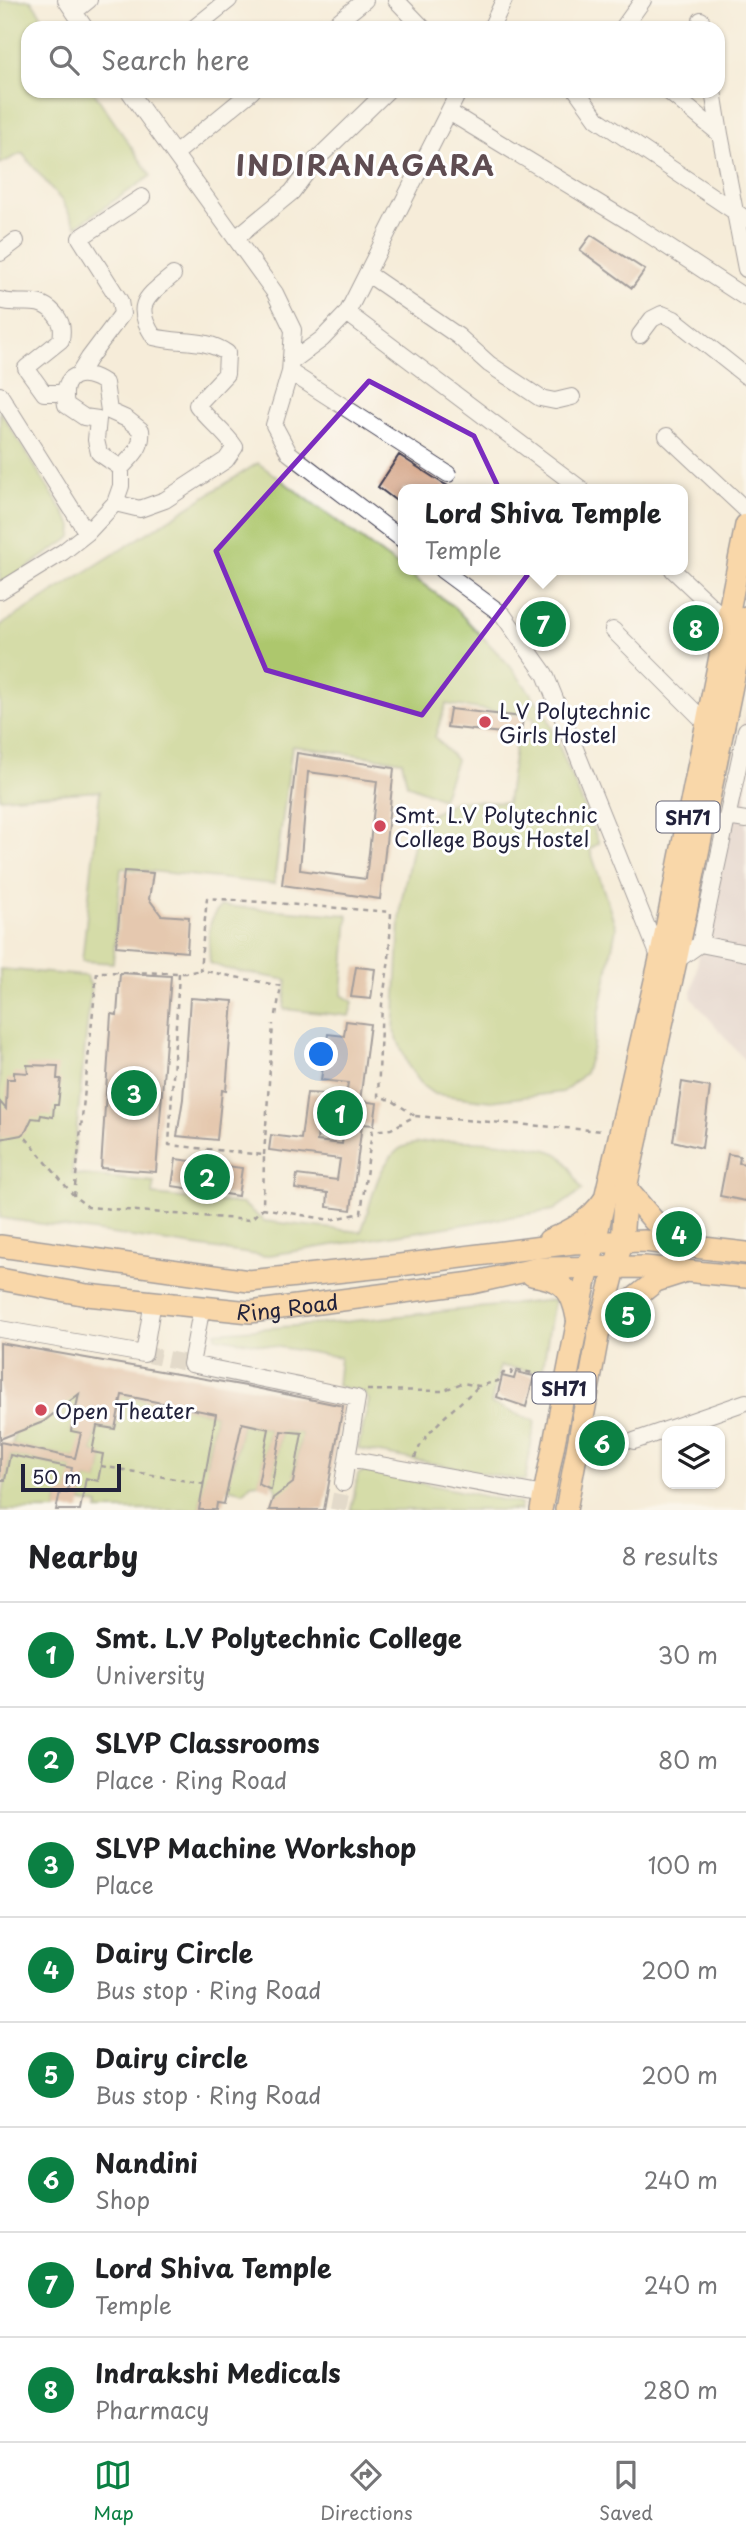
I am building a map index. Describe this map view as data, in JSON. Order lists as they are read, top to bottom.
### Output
{
  "streets": {
    "main road": ["SH71", "Ring Road"]
  },
  "crossings": [
    ["SH71", "Ring Road"]
  ],
  "districts": ["INDIRANAGARA"],
  "places": ["L V Polytechnic Girls Hostel", "Smt. L.V Polytechnic College Boys Hostel", "Open Theater"],
  "scale_bar": "50 m",
  "page": {
    "search": "Search here",
    "popup": ["Lord Shiva Temple", "Temple"],
    "pins": [
      "7",
      "8",
      "3",
      "1",
      "2",
      "4",
      "5",
      "6"
    ],
    "scale": "50 m",
    "heading": ["Nearby", "8 results"],
    "list": [
      {
        "mark": "1",
        "name": "Smt. L.V Polytechnic College",
        "note": "University",
        "value": "30 m"
      },
      {
        "mark": "2",
        "name": "SLVP Classrooms",
        "note": "Place · Ring Road",
        "value": "80 m"
      },
      {
        "mark": "3",
        "name": "SLVP Machine Workshop",
        "note": "Place",
        "value": "100 m"
      },
      {
        "mark": "4",
        "name": "Dairy Circle",
        "note": "Bus stop · Ring Road",
        "value": "200 m"
      },
      {
        "mark": "5",
        "name": "Dairy circle",
        "note": "Bus stop · Ring Road",
        "value": "200 m"
      },
      {
        "mark": "6",
        "name": "Nandini",
        "note": "Shop",
        "value": "240 m"
      },
      {
        "mark": "7",
        "name": "Lord Shiva Temple",
        "note": "Temple",
        "value": "240 m"
      },
      {
        "mark": "8",
        "name": "Indrakshi Medicals",
        "note": "Pharmacy",
        "value": "280 m"
      }
    ],
    "nav": ["Map", "Directions", "Saved"]
  }
}
